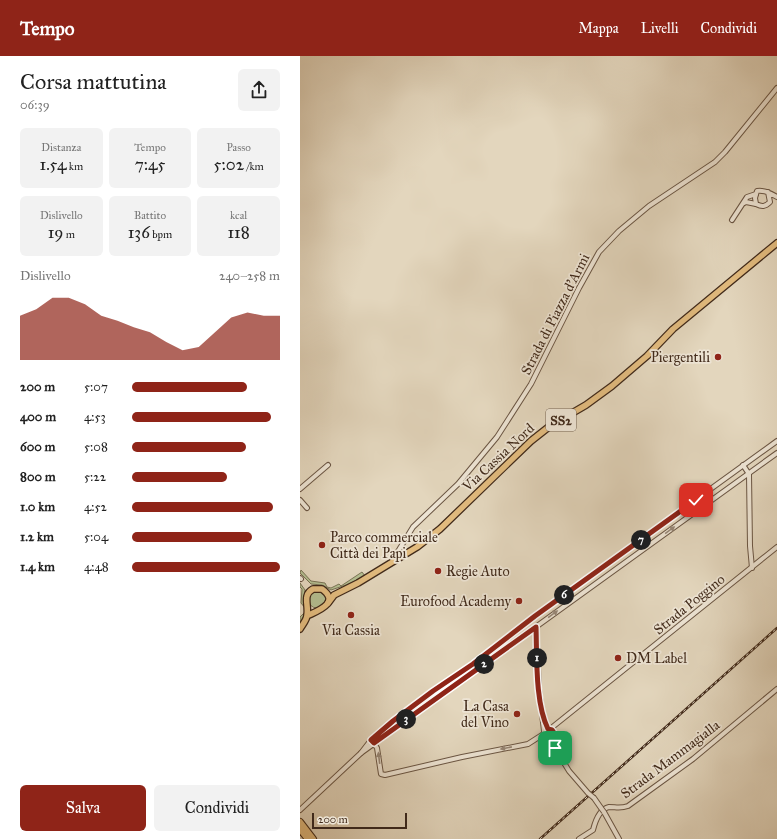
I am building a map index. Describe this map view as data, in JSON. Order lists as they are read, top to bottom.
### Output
{
  "streets": {
    "main road": ["SS2", "Via Cassia Nord"],
    "street": ["Strada di Piazza d'Armi", "Strada Poggino", "Strada Mammagialla"]
  },
  "crossings": [
    ["Strada di Piazza d'Armi", "Via Cassia Nord"],
    ["SS2", "Via Cassia Nord"]
  ],
  "places": [
    "Piergentili",
    "Parco commerciale Città dei Papi",
    "Regie Auto",
    "Eurofood Academy",
    "Via Cassia",
    "DM Label",
    "La Casa del Vino"
  ],
  "scale_bar": "200 m",
  "page": {
    "header": "Tempo",
    "nav": ["Mappa", "Livelli", "Condividi"],
    "heading": ["Corsa mattutina", "06:39"],
    "stats": [
      ["Distanza", "1.54 km"],
      ["Tempo", "7:45"],
      ["Passo", "5:02 /km"],
      ["Dislivello", "19 m"],
      ["Battito", "136 bpm"],
      ["kcal", "118"]
    ],
    "chart": ["Dislivello", "240–258 m"],
    "list": [
      {
        "name": "200 m",
        "note": "5:07"
      },
      {
        "name": "400 m",
        "note": "4:53"
      },
      {
        "name": "600 m",
        "note": "5:08"
      },
      {
        "name": "800 m",
        "note": "5:22"
      },
      {
        "name": "1.0 km",
        "note": "4:52"
      },
      {
        "name": "1.2 km",
        "note": "5:04"
      },
      {
        "name": "1.4 km",
        "note": "4:48"
      }
    ],
    "pins": [
      "7",
      "6",
      "1",
      "2",
      "3"
    ],
    "buttons": ["Salva", "Condividi"],
    "scale": "200 m"
  }
}
